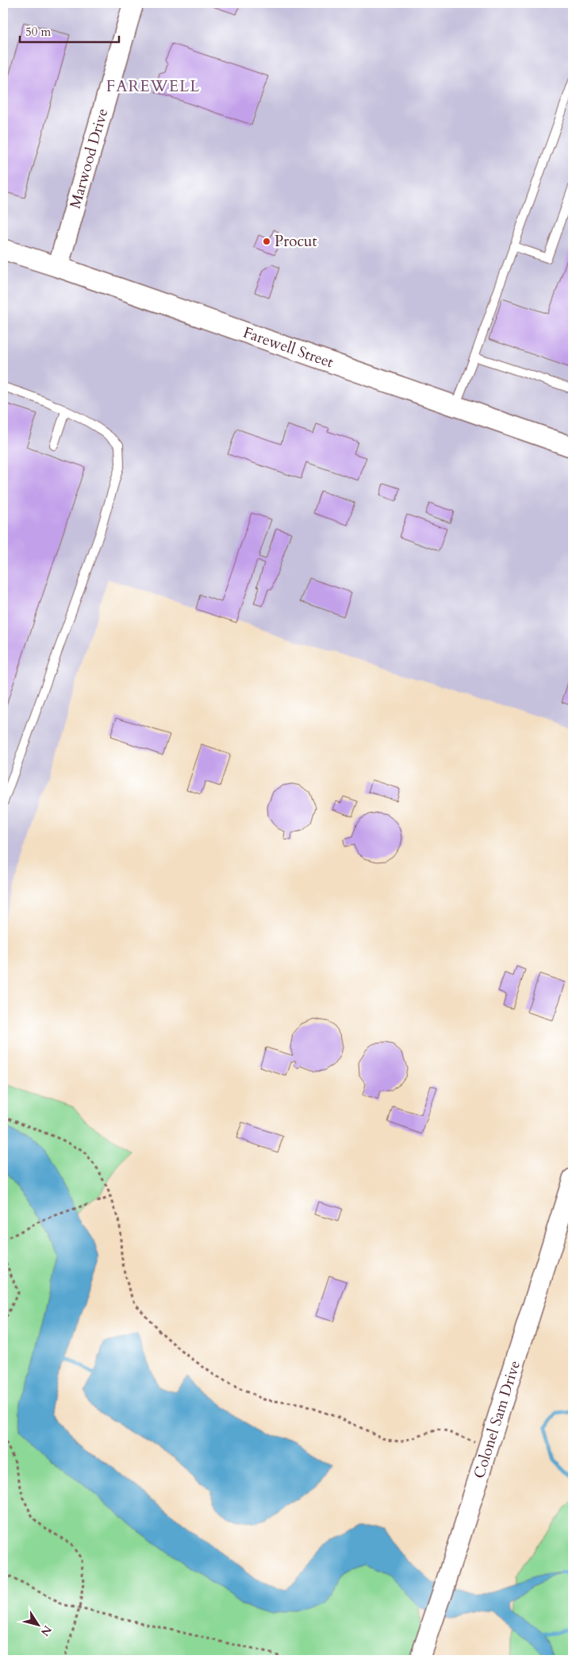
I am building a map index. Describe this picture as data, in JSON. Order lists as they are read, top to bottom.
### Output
{
  "streets": {
    "street": ["Marwood Drive", "Farewell Street", "Colonel Sam Drive"]
  },
  "crossings": [
    ["Marwood Drive", "Farewell Street"]
  ],
  "districts": ["FAREWELL"],
  "places": ["Procut"],
  "scale_bar": "50 m",
  "north": "bottom right"
}
